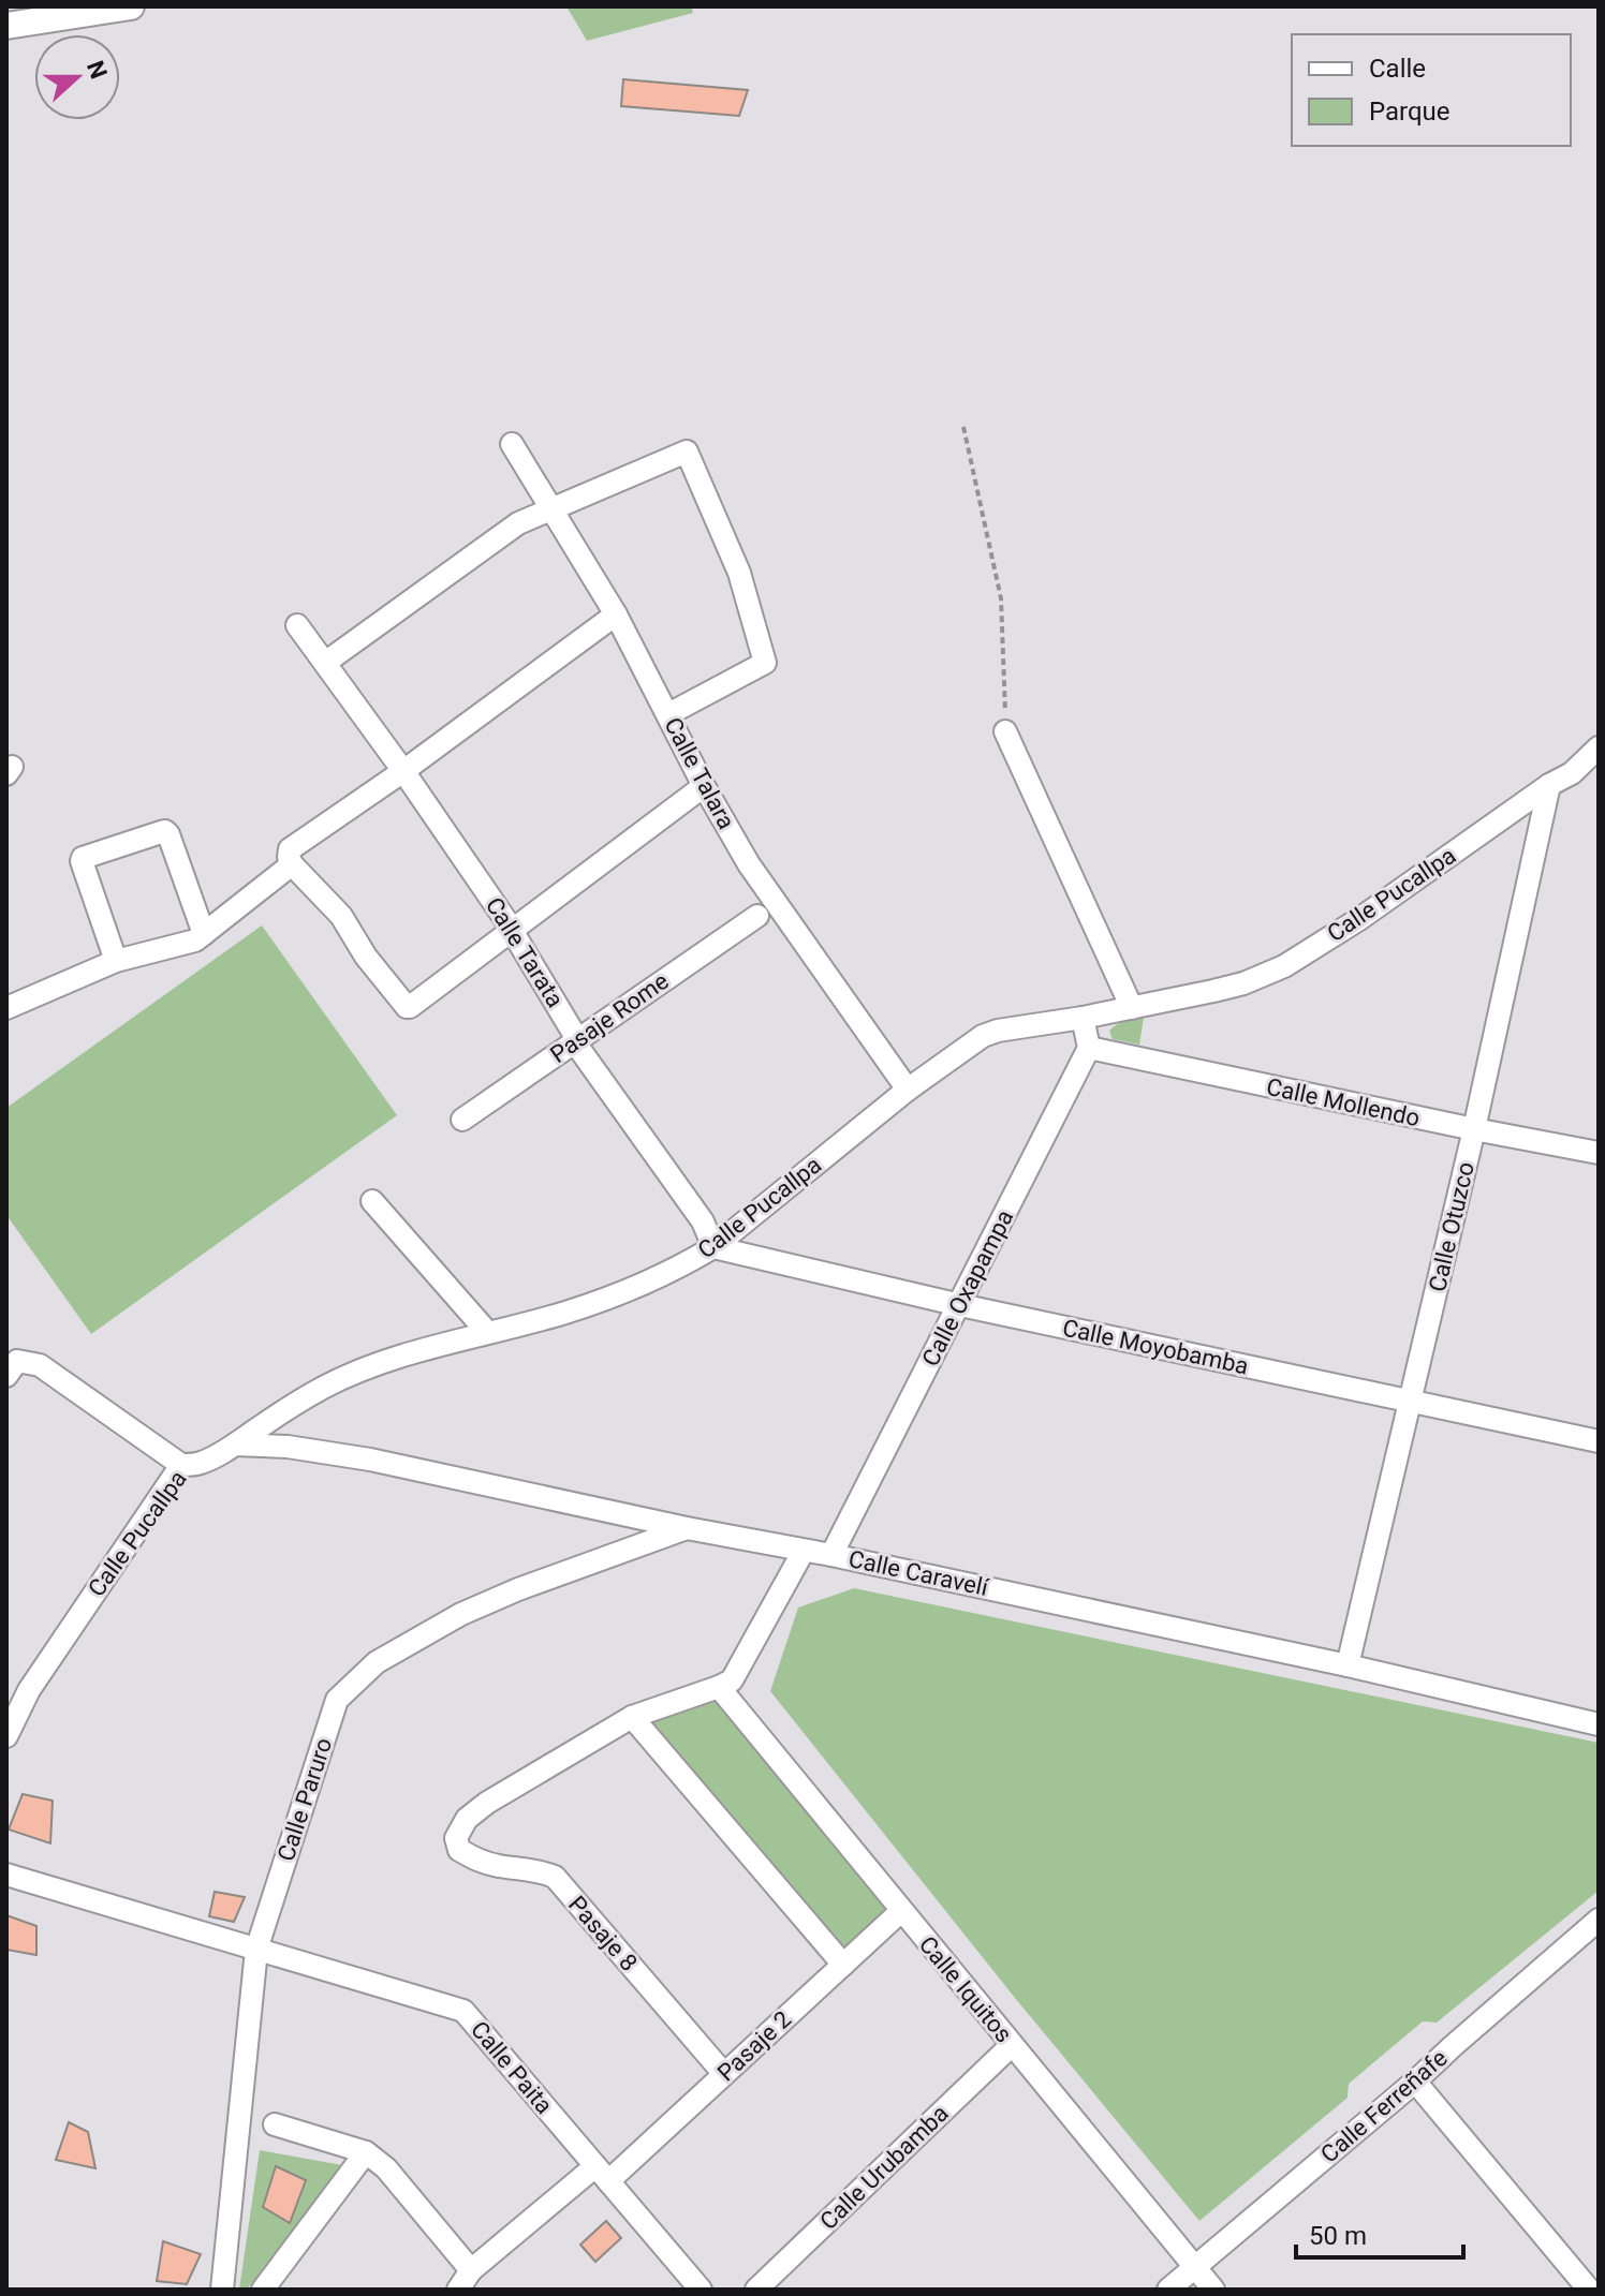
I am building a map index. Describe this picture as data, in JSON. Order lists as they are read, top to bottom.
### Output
{
  "streets": {
    "street": [
      "Calle Talara",
      "Calle Pucallpa",
      "Calle Tarata",
      "Pasaje Rome",
      "Calle Mollendo",
      "Calle Otuzco",
      "Calle Oxapampa",
      "Calle Moyobamba",
      "Calle Caravelí",
      "Calle Paruro",
      "Pasaje 8",
      "Calle Iquitos",
      "Pasaje 2",
      "Calle Paita",
      "Calle Ferreñafe",
      "Calle Urubamba"
    ]
  },
  "crossings": [
    ["Calle Talara", "Calle Pucallpa"],
    ["Calle Pucallpa", "Calle Tarata"],
    ["Calle Pucallpa", "Calle Otuzco"],
    ["Calle Pucallpa", "Calle Moyobamba"],
    ["Calle Pucallpa", "Calle Caravelí"],
    ["Calle Tarata", "Pasaje Rome"],
    ["Calle Tarata", "Calle Moyobamba"],
    ["Calle Mollendo", "Calle Otuzco"],
    ["Calle Mollendo", "Calle Oxapampa"],
    ["Calle Otuzco", "Calle Moyobamba"],
    ["Calle Otuzco", "Calle Caravelí"],
    ["Calle Oxapampa", "Calle Moyobamba"],
    ["Calle Oxapampa", "Calle Caravelí"],
    ["Calle Caravelí", "Calle Paruro"],
    ["Calle Paruro", "Calle Paita"],
    ["Pasaje 8", "Pasaje 2"],
    ["Calle Iquitos", "Pasaje 2"],
    ["Calle Iquitos", "Calle Ferreñafe"],
    ["Calle Iquitos", "Calle Urubamba"],
    ["Pasaje 2", "Calle Paita"]
  ],
  "legend": ["Calle", "Parque"],
  "scale_bar": "50 m",
  "north": "right"
}
